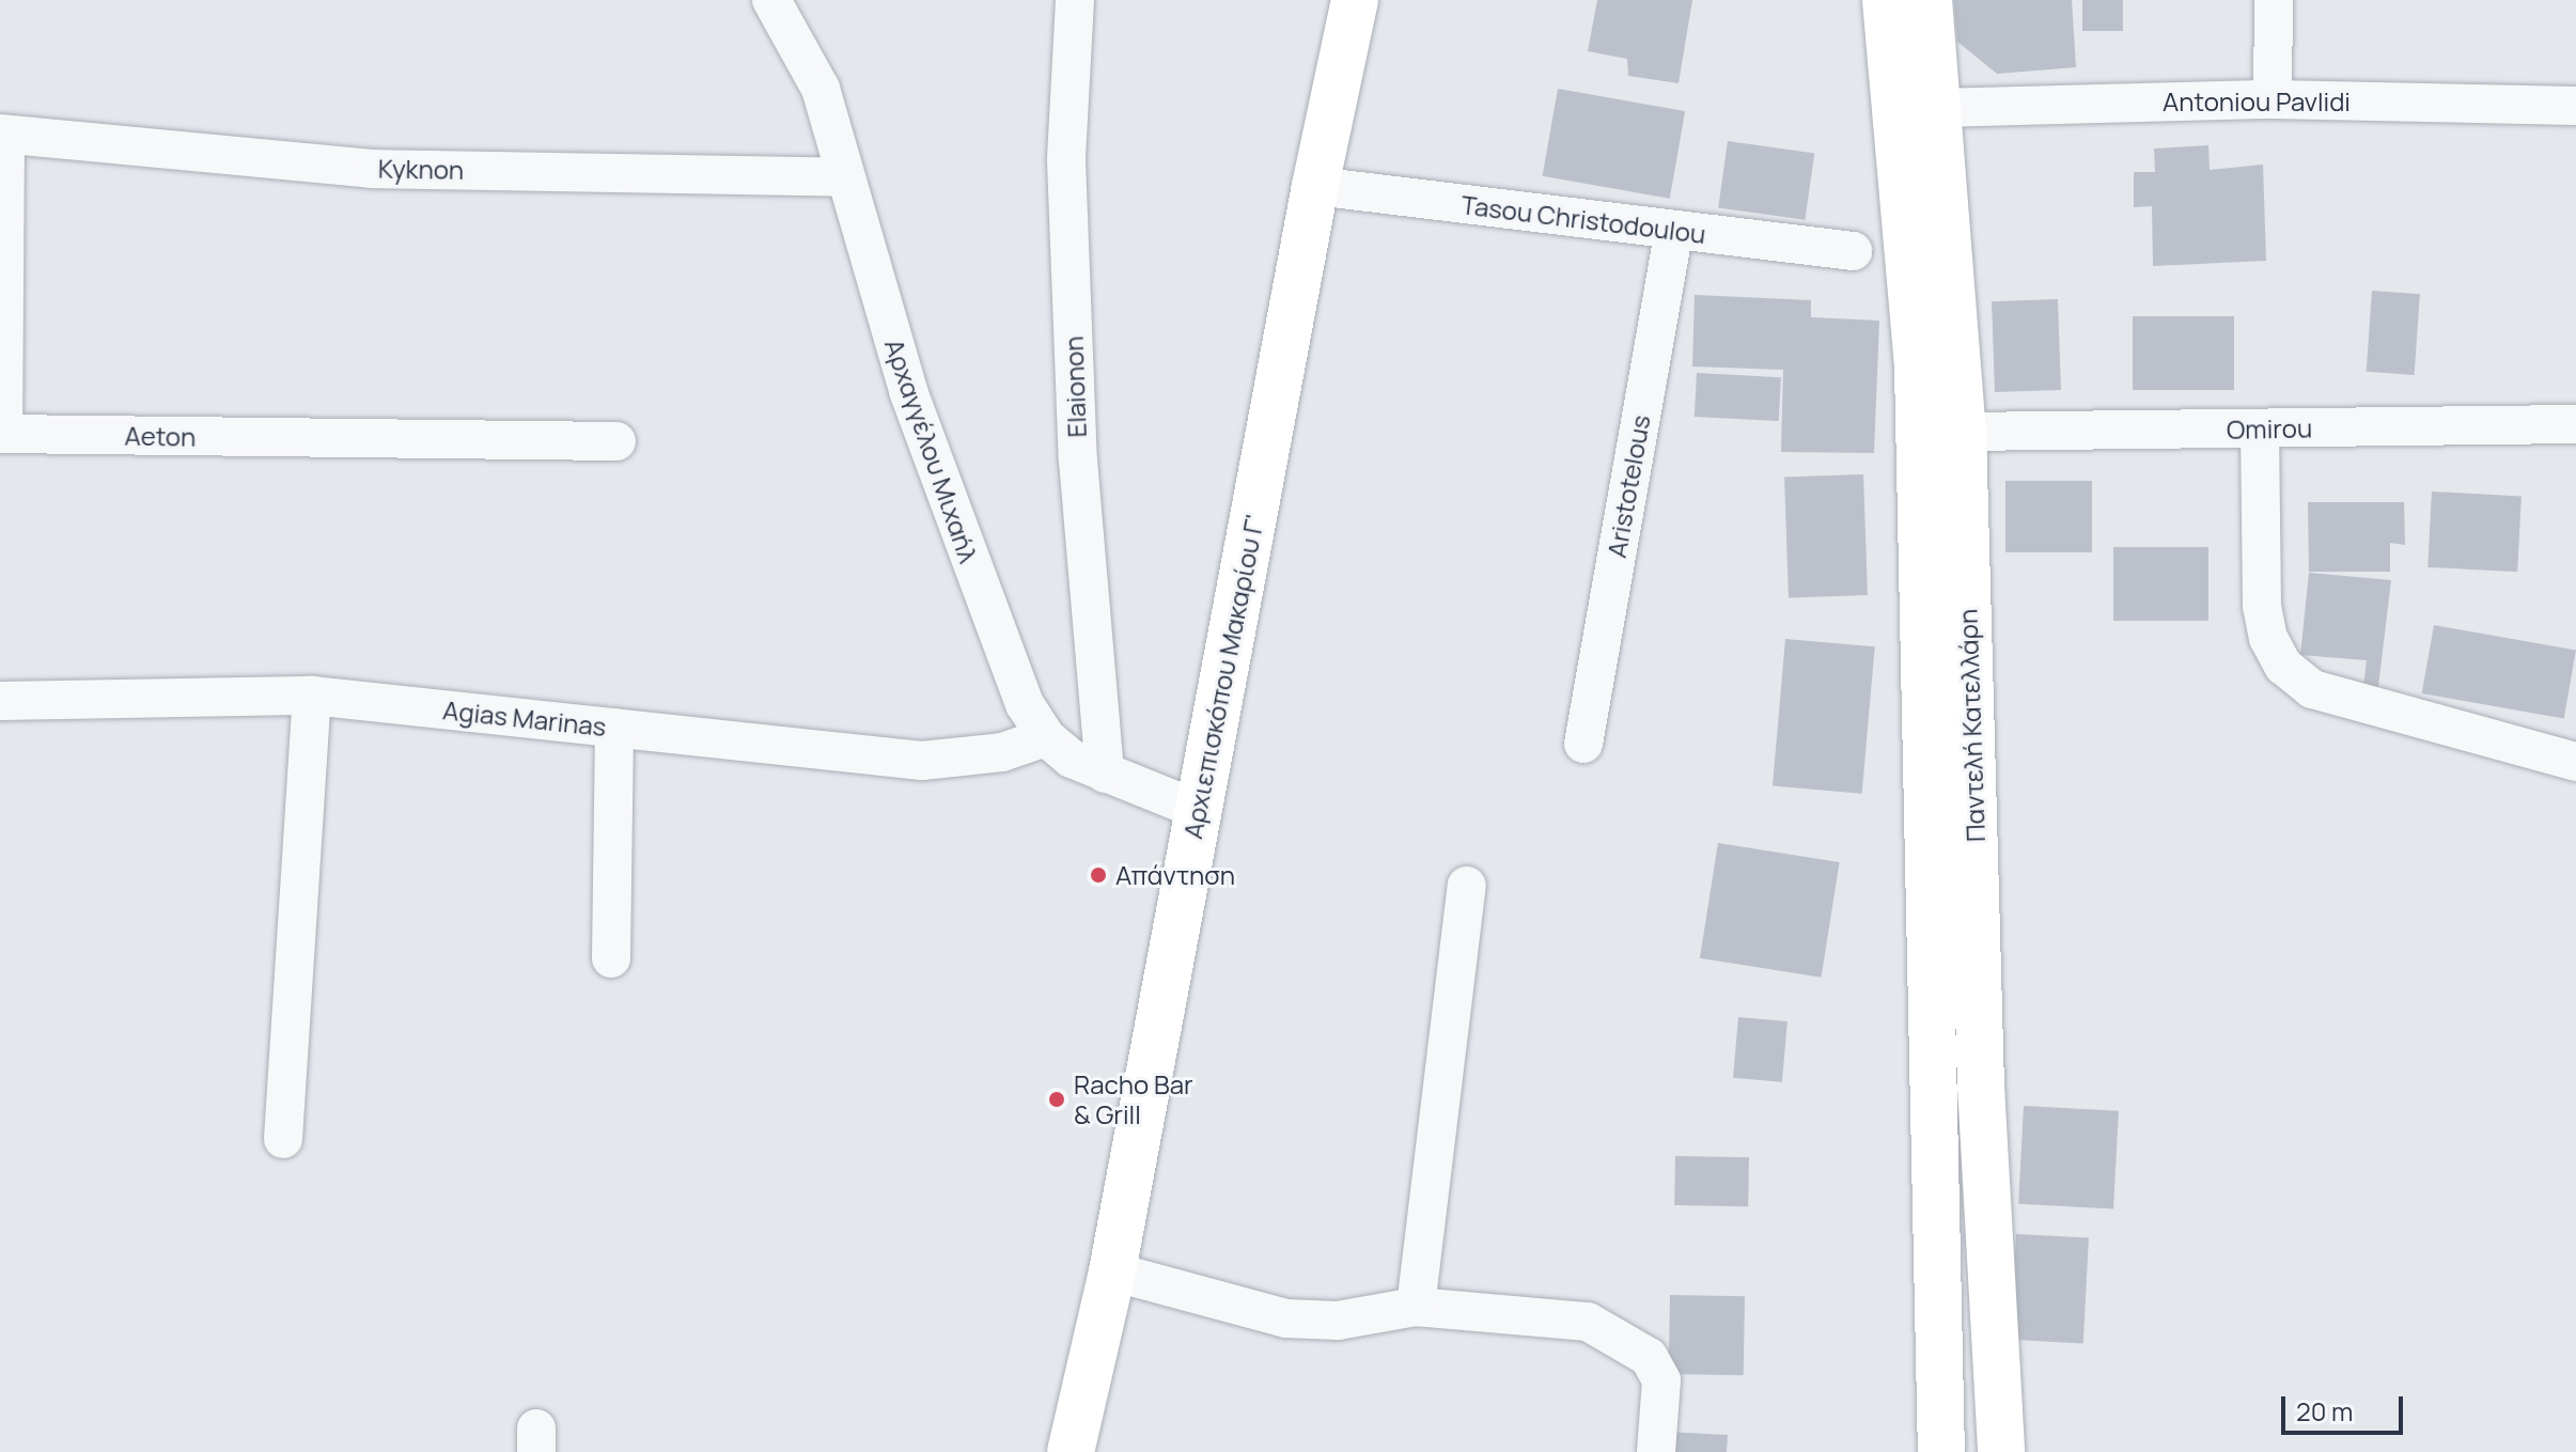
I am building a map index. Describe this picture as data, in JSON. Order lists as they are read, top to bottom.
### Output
{
  "streets": {
    "main road": ["Αρχιεπισκόπου Μακαρίου Γ'", "Παντελή Κατελλάρη"],
    "street": [
      "Antoniou Pavlidi",
      "Kyknon",
      "Tasou Christodoulou",
      "Elaionon",
      "Omirou",
      "Aeton",
      "Αρχαγγέλου Μιχαήλ",
      "Aristotelous",
      "Agias Marinas"
    ]
  },
  "crossings": [
    ["Antoniou Pavlidi", "Παντελή Κατελλάρη"],
    ["Kyknon", "Aeton"],
    ["Kyknon", "Αρχαγγέλου Μιχαήλ"],
    ["Tasou Christodoulou", "Aristotelous"],
    ["Tasou Christodoulou", "Αρχιεπισκόπου Μακαρίου Γ'"],
    ["Elaionon", "Αρχαγγέλου Μιχαήλ"],
    ["Omirou", "Παντελή Κατελλάρη"],
    ["Αρχαγγέλου Μιχαήλ", "Αρχιεπισκόπου Μακαρίου Γ'"],
    ["Αρχαγγέλου Μιχαήλ", "Agias Marinas"]
  ],
  "places": ["Απάντηση", "Racho Bar & Grill"],
  "scale_bar": "20 m"
}
